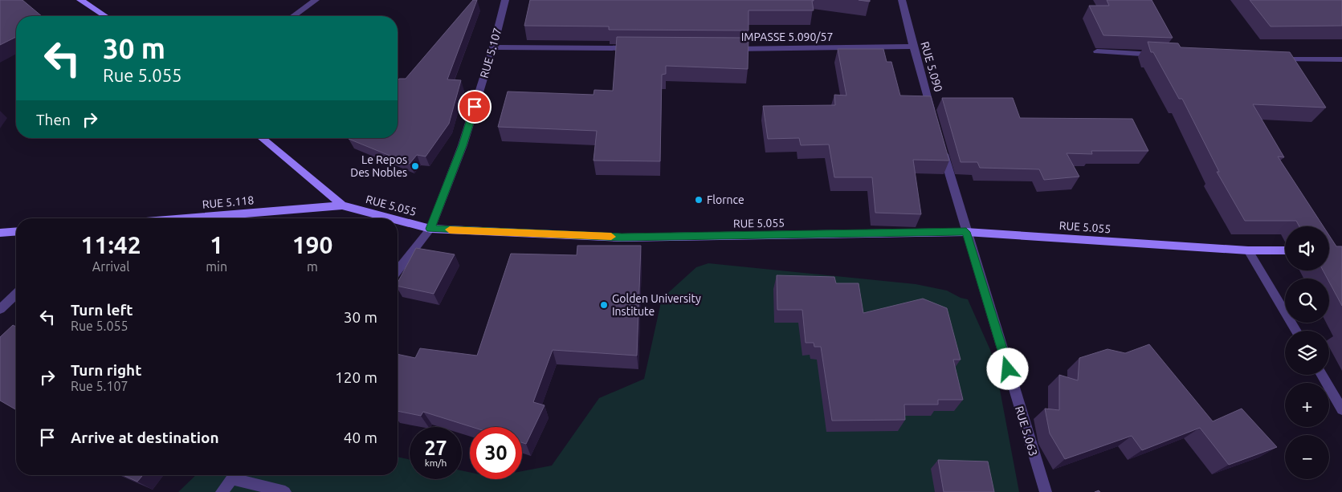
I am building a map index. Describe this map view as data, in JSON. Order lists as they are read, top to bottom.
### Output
{
  "streets": {
    "street": [
      "IMPASSE 5.090/57",
      "RUE 5.107",
      "RUE 5.090",
      "RUE 5.118",
      "RUE 5.055",
      "RUE 5.063"
    ]
  },
  "crossings": [
    ["IMPASSE 5.090/57", "RUE 5.090"],
    ["RUE 5.107", "RUE 5.055"],
    ["RUE 5.118", "RUE 5.055"],
    ["RUE 5.055", "RUE 5.063"]
  ],
  "places": ["Le Repos Des Nobles", "Flornce", "Golden University Institute"],
  "page": {
    "turn": ["30 m", "Rue 5.055"],
    "then": "Then",
    "eta": [
      "11:42",
      "Arrival",
      "1",
      "min",
      "190",
      "m"
    ],
    "map_buttons": ["+", "−"],
    "list": [
      {
        "name": "Turn left",
        "note": "Rue 5.055",
        "value": "30 m"
      },
      {
        "name": "Turn right",
        "note": "Rue 5.107",
        "value": "120 m"
      },
      {
        "name": "Arrive at destination",
        "value": "40 m"
      }
    ],
    "speed": "27 km/h",
    "limit": "30"
  }
}
